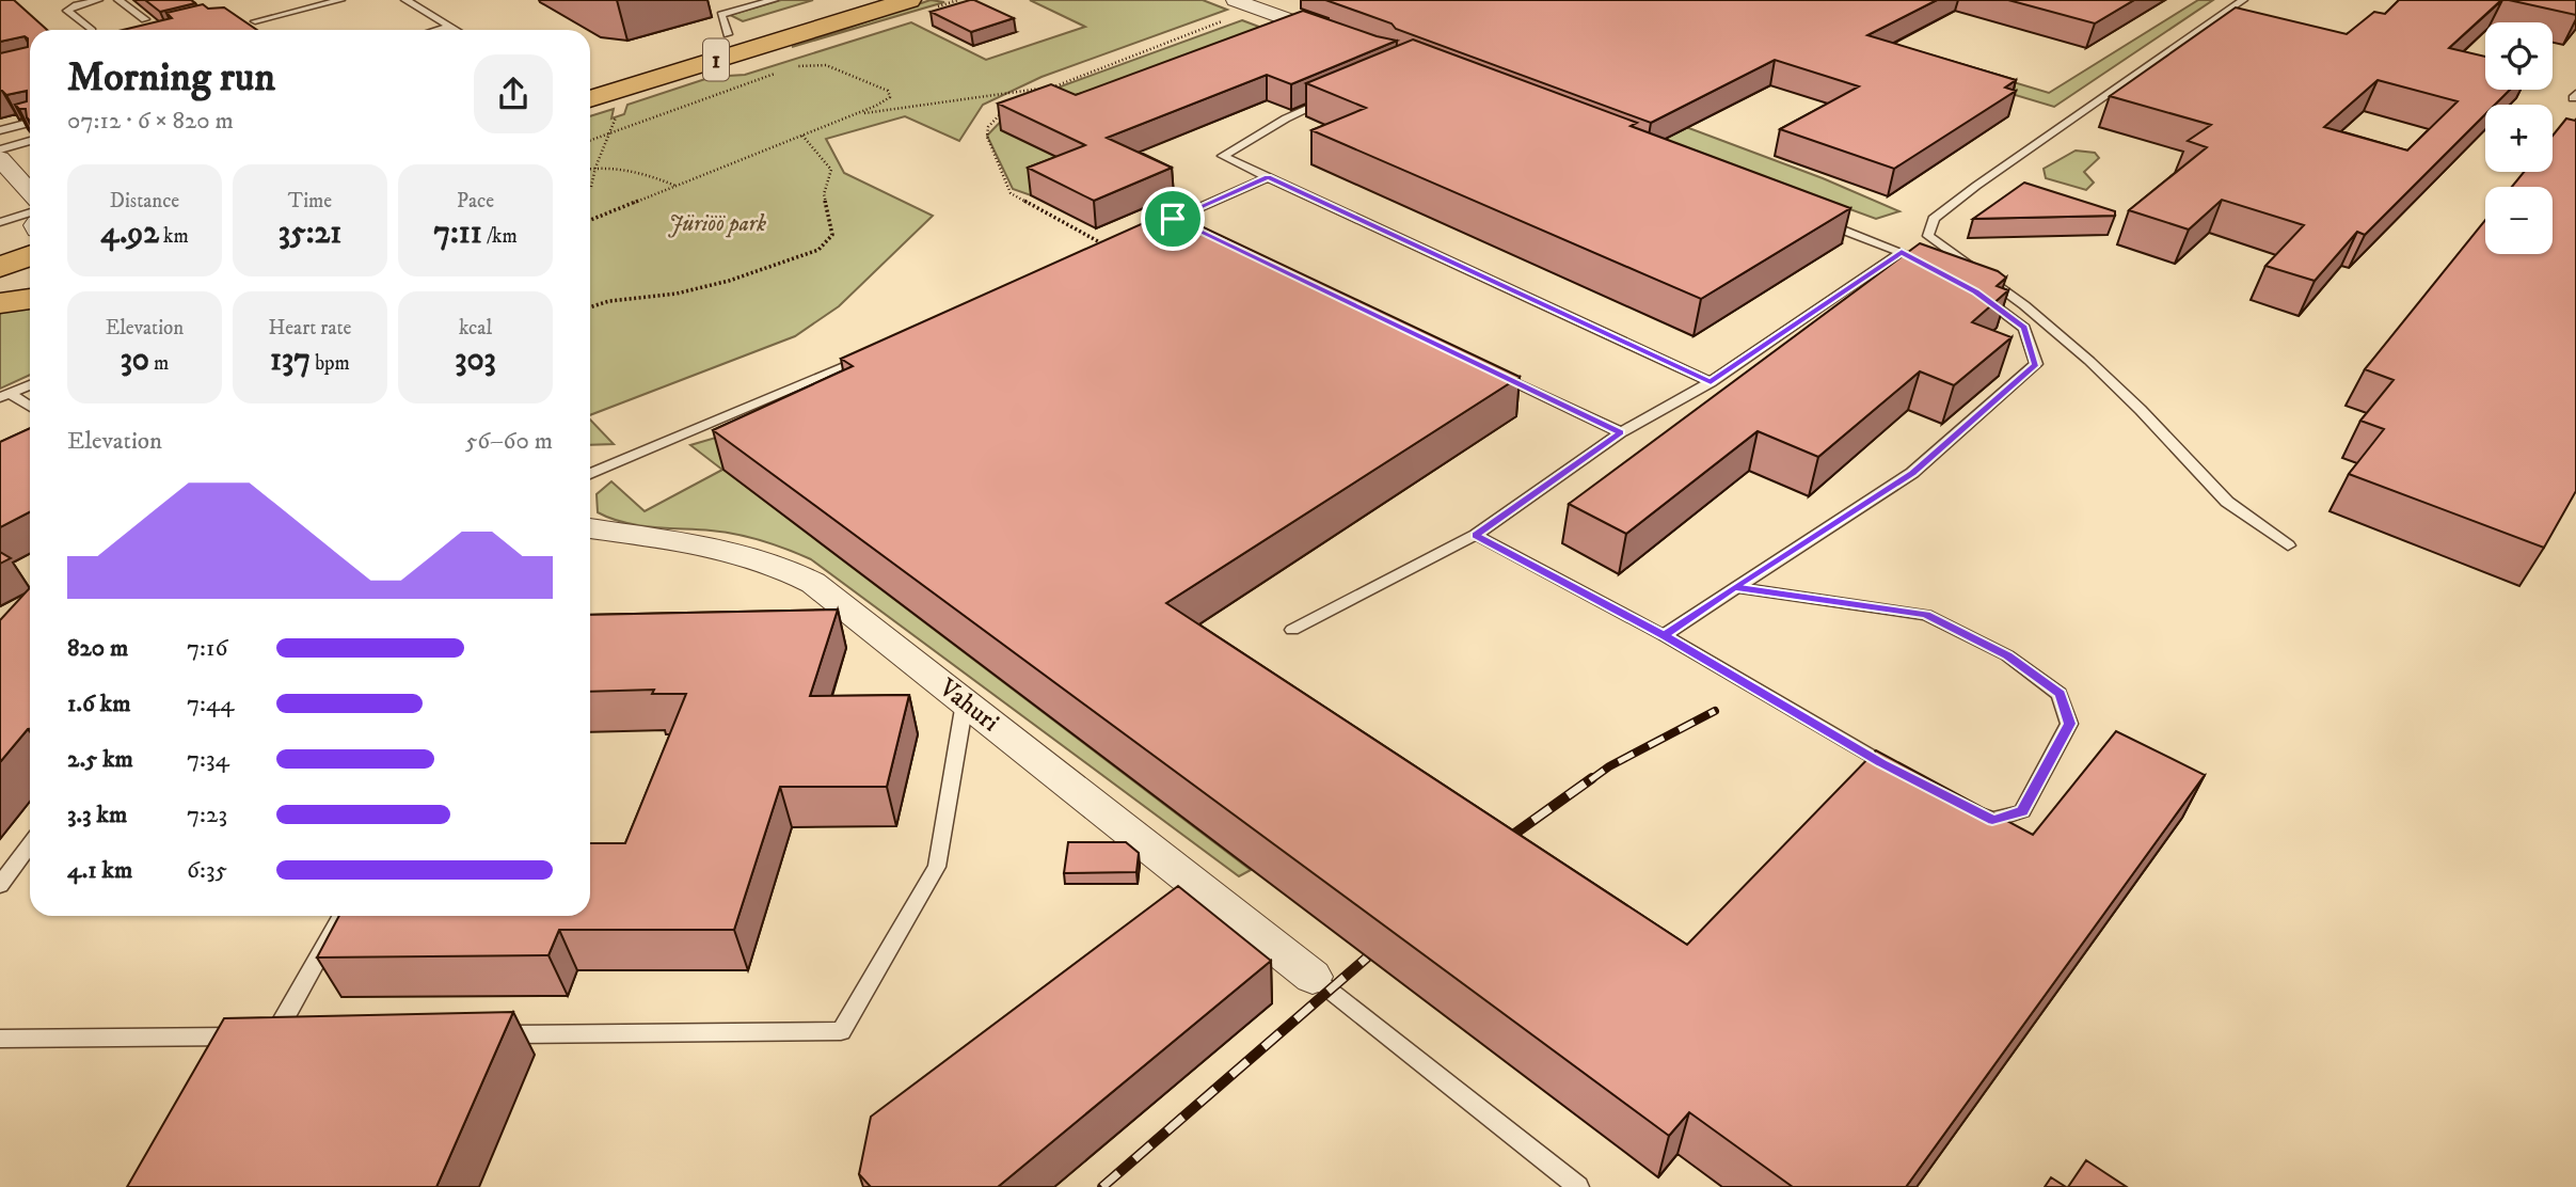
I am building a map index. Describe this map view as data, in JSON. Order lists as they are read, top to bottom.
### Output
{
  "streets": {
    "highway": ["1"],
    "street": ["Vahuri"]
  },
  "parks": ["Jüriöö park"],
  "page": {
    "map_buttons": ["+", "−"],
    "heading": ["Morning run", "07:12 · 6 × 820 m"],
    "stats": [
      ["Distance", "4.92 km"],
      ["Time", "35:21"],
      ["Pace", "7:11 /km"],
      ["Elevation", "30 m"],
      ["Heart rate", "137 bpm"],
      ["kcal", "303"]
    ],
    "chart": ["Elevation", "56–60 m"],
    "list": [
      {
        "name": "820 m",
        "note": "7:16"
      },
      {
        "name": "1.6 km",
        "note": "7:44"
      },
      {
        "name": "2.5 km",
        "note": "7:34"
      },
      {
        "name": "3.3 km",
        "note": "7:23"
      },
      {
        "name": "4.1 km",
        "note": "6:35"
      }
    ]
  }
}
